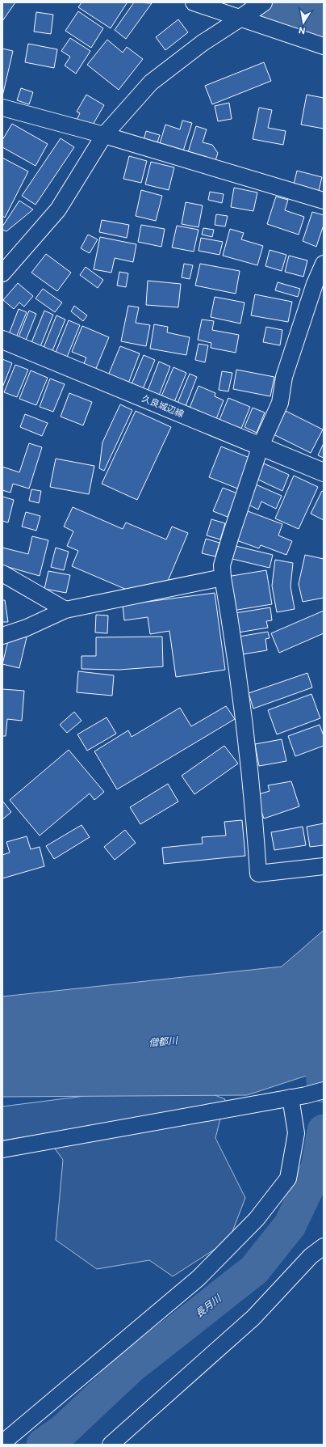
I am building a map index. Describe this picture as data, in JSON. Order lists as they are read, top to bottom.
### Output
{
  "streets": {
    "main road": ["久良城辺線"]
  },
  "water": ["僧都川", "長月川"],
  "north": "bottom"
}
